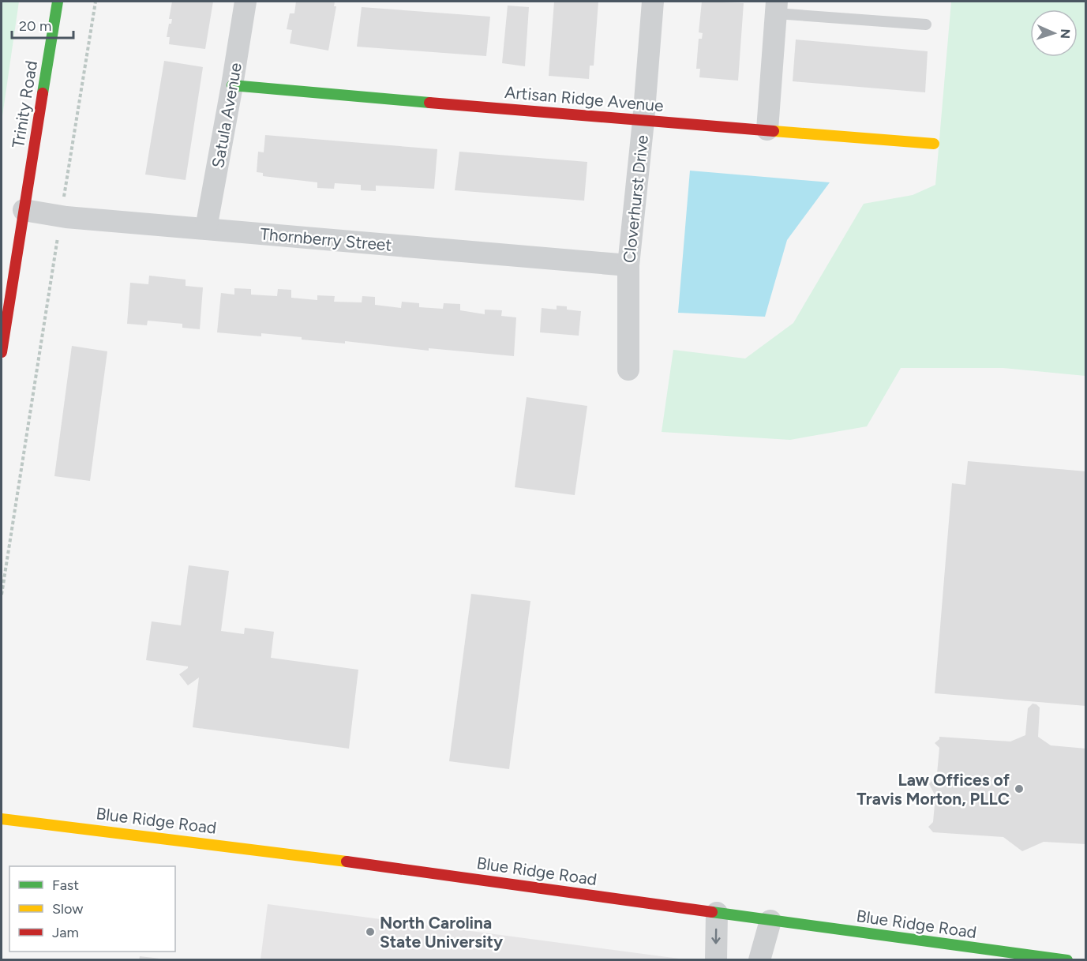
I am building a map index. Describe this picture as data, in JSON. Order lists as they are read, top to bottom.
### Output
{
  "streets": {
    "main road": ["Artisan Ridge Avenue", "Trinity Road", "Blue Ridge Road"],
    "street": ["Satula Avenue", "Cloverhurst Drive", "Thornberry Street"]
  },
  "crossings": [
    ["Artisan Ridge Avenue", "Satula Avenue"],
    ["Artisan Ridge Avenue", "Cloverhurst Drive"],
    ["Trinity Road", "Thornberry Street"],
    ["Satula Avenue", "Thornberry Street"],
    ["Cloverhurst Drive", "Thornberry Street"]
  ],
  "places": ["Law Offices of Travis Morton, PLLC", "North Carolina State University"],
  "legend": ["Fast", "Slow", "Jam"],
  "scale_bar": "20 m",
  "north": "right"
}
